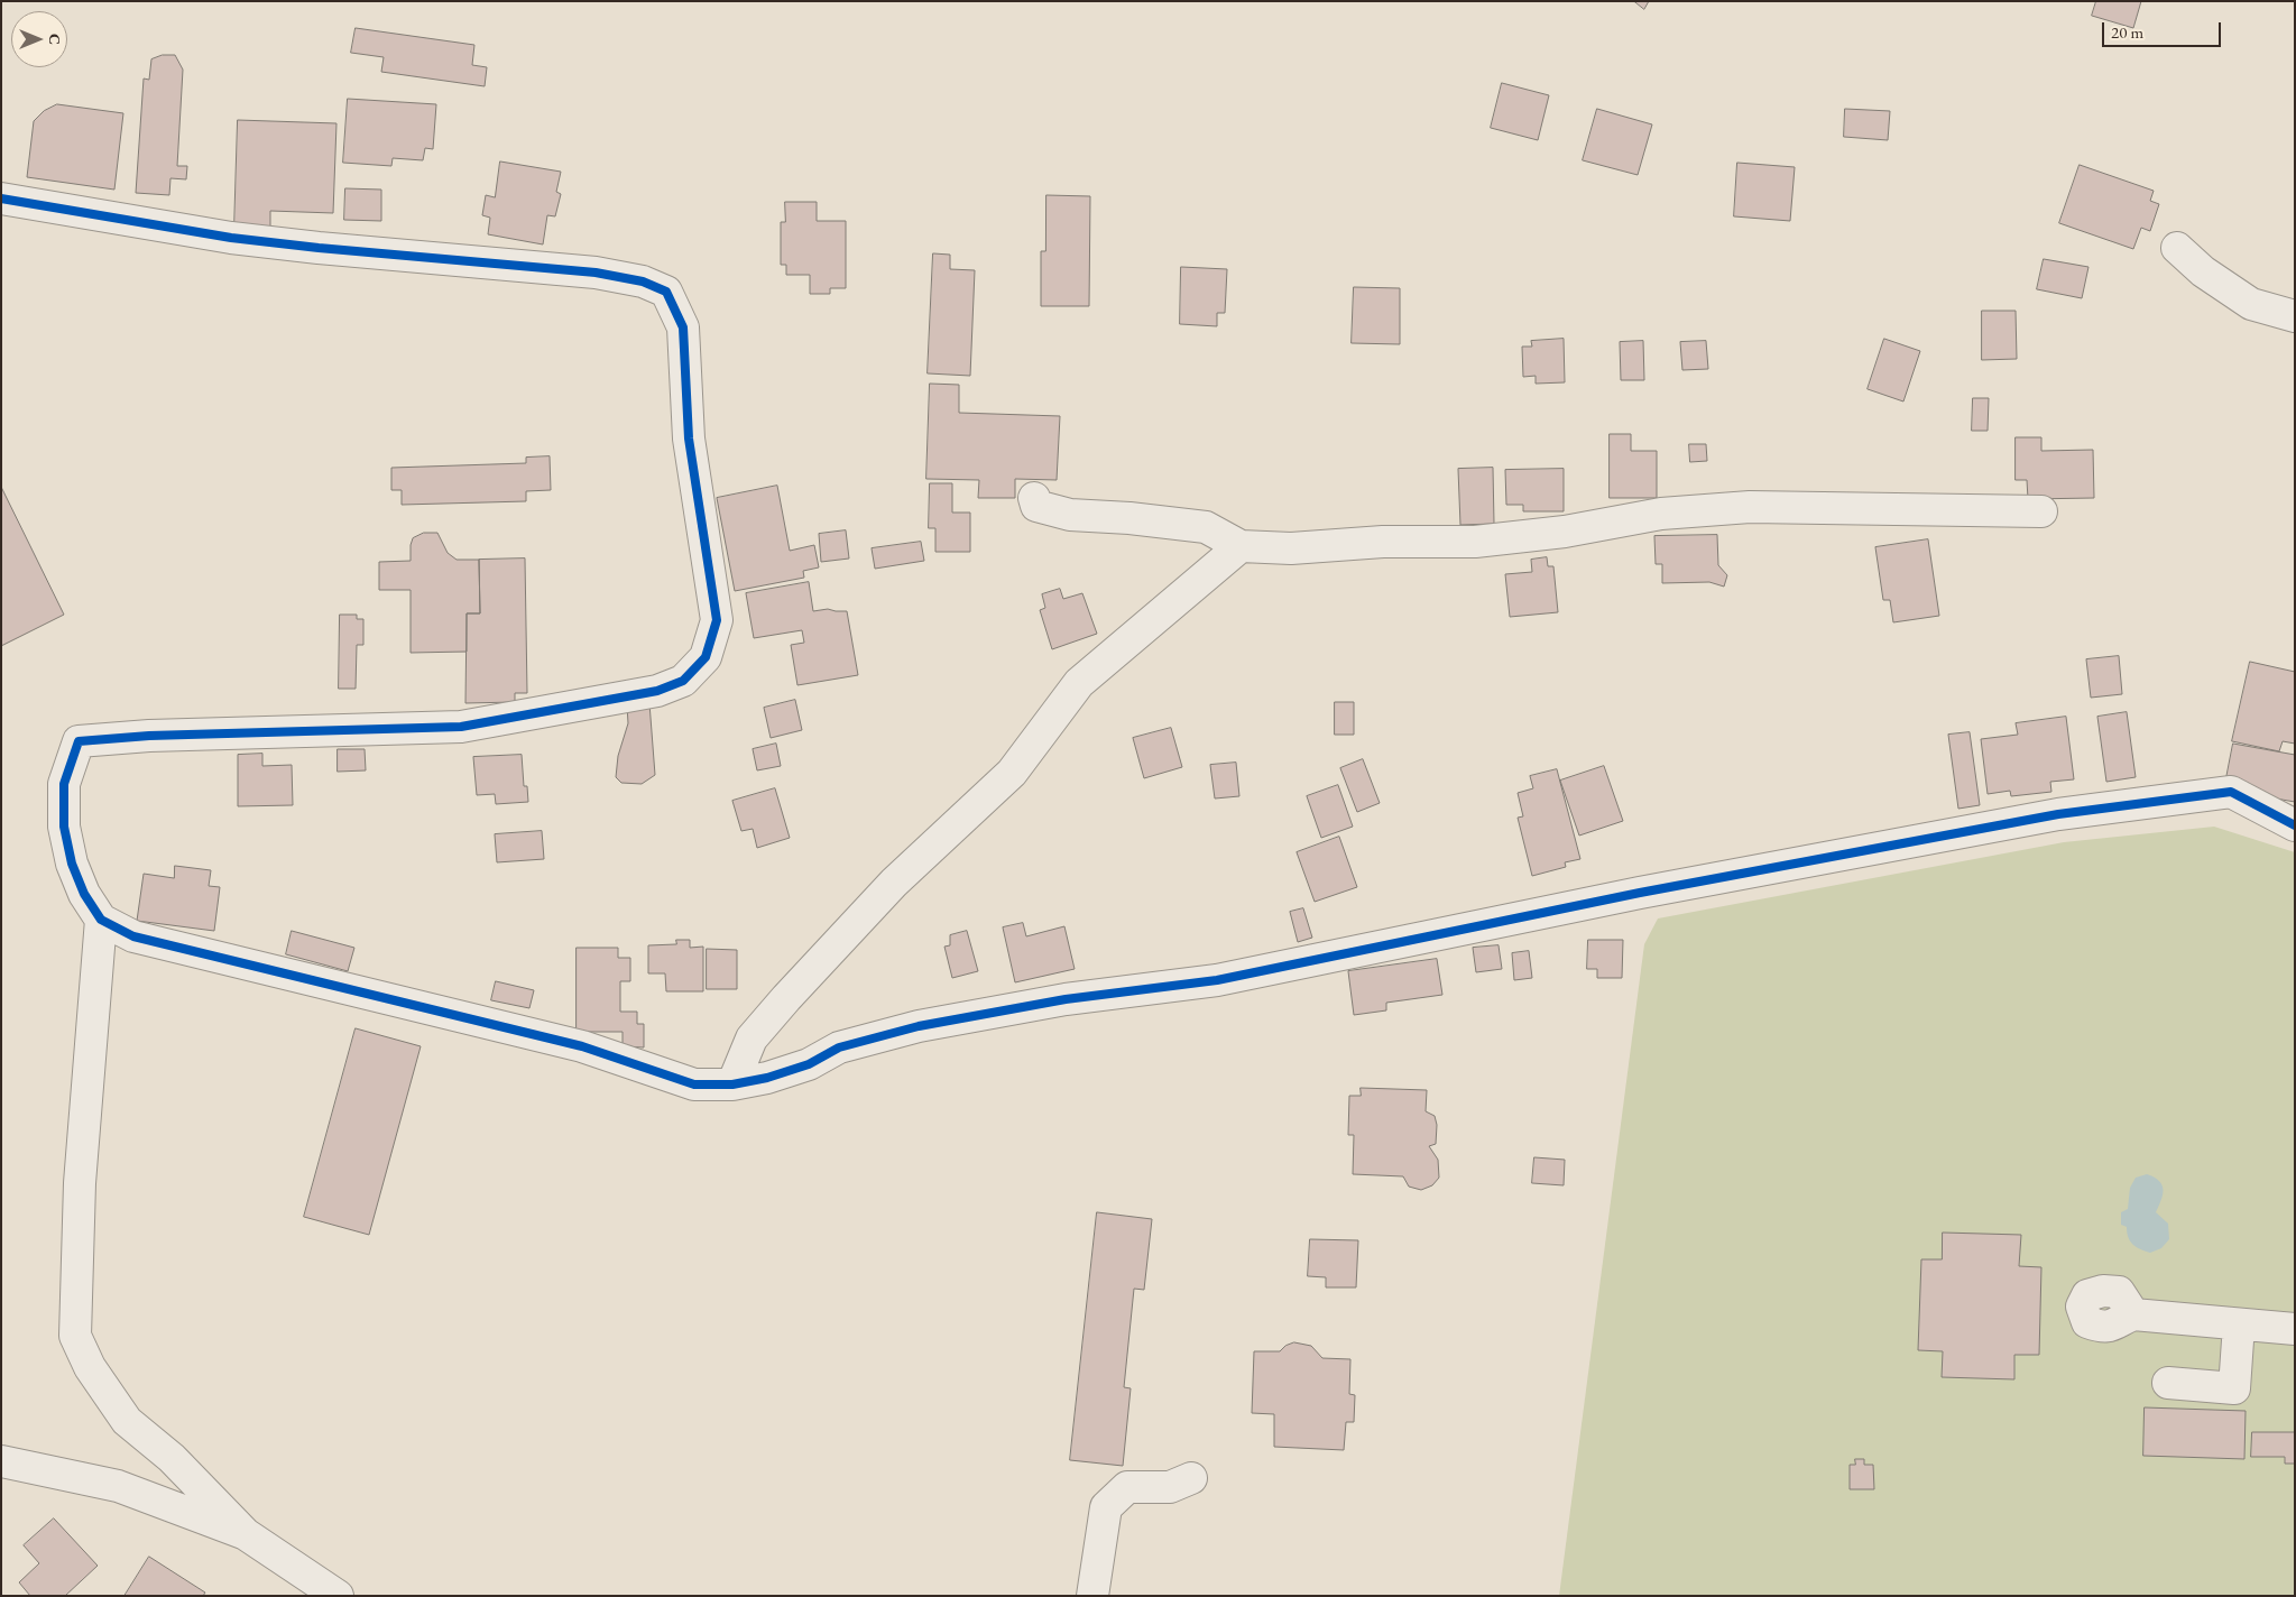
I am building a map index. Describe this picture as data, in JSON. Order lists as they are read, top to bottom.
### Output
{
  "scale_bar": "20 m",
  "north": "right"
}
